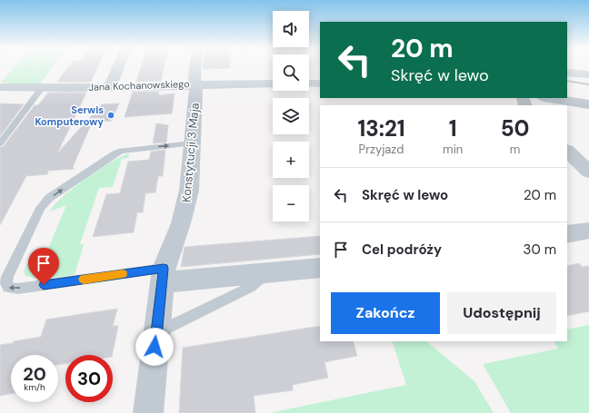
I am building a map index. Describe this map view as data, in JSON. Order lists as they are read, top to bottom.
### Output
{
  "streets": {
    "street": ["Jana Kochanowskiego", "Konstytucji 3 Maja"]
  },
  "crossings": [
    ["Jana Kochanowskiego", "Konstytucji 3 Maja"]
  ],
  "places": ["Serwis Komputerowy"],
  "page": {
    "map_buttons": ["+", "−"],
    "turn": ["20 m", "Skręć w lewo"],
    "eta": [
      "13:21",
      "Przyjazd",
      "1",
      "min",
      "50",
      "m"
    ],
    "list": [
      {
        "name": "Skręć w lewo",
        "value": "20 m"
      },
      {
        "name": "Cel podróży",
        "value": "30 m"
      }
    ],
    "buttons": ["Zakończ", "Udostępnij"],
    "speed": "20 km/h",
    "limit": "30"
  }
}
